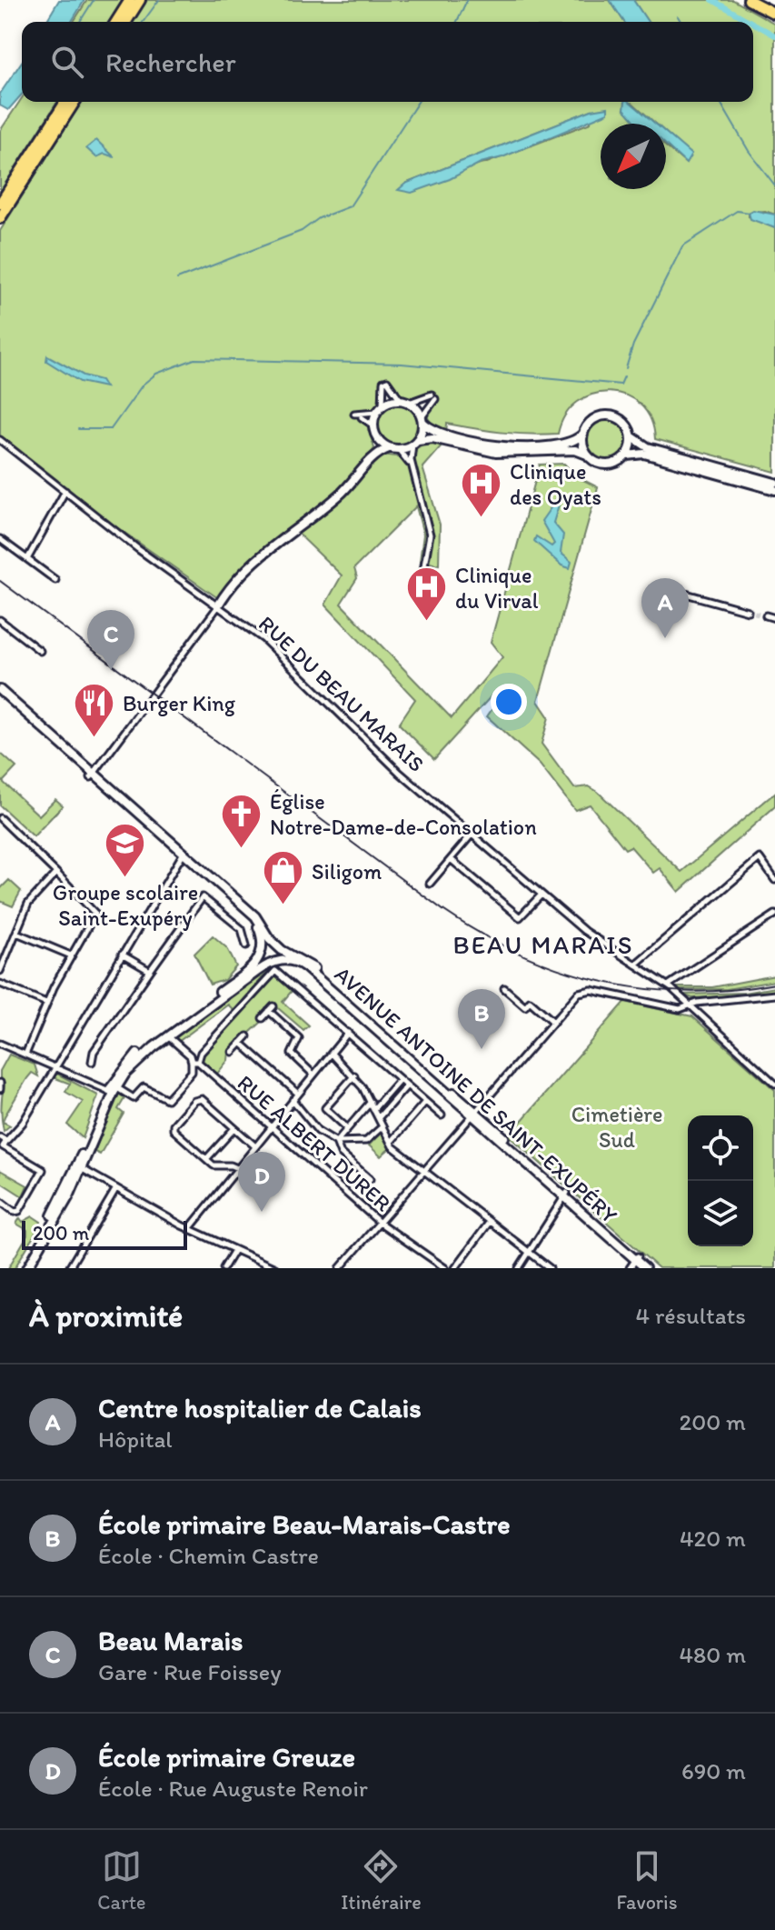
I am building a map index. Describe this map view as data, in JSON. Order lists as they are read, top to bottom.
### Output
{
  "streets": {
    "street": ["RUE DU BEAU MARAIS", "AVENUE ANTOINE DE SAINT-EXUPÉRY", "RUE ALBERT DURER"]
  },
  "districts": ["BEAU MARAIS"],
  "parks": ["Cimetière Sud"],
  "places": {
    "hospital": ["Clinique des Oyats", "Clinique du Virval"],
    "restaurant": ["Burger King"],
    "church": ["Église Notre-Dame-de-Consolation"],
    "school or university": ["Groupe scolaire Saint-Exupéry"],
    "shop": ["Siligom"]
  },
  "scale_bar": "200 m",
  "north": "bottom left",
  "page": {
    "search": "Rechercher",
    "pins": [
      "A",
      "C",
      "B",
      "D"
    ],
    "scale": "200 m",
    "heading": ["À proximité", "4 résultats"],
    "list": [
      {
        "mark": "A",
        "name": "Centre hospitalier de Calais",
        "note": "Hôpital",
        "value": "200 m"
      },
      {
        "mark": "B",
        "name": "École primaire Beau-Marais-Castre",
        "note": "École · Chemin Castre",
        "value": "420 m"
      },
      {
        "mark": "C",
        "name": "Beau Marais",
        "note": "Gare · Rue Foissey",
        "value": "480 m"
      },
      {
        "mark": "D",
        "name": "École primaire Greuze",
        "note": "École · Rue Auguste Renoir",
        "value": "690 m"
      }
    ],
    "nav": ["Carte", "Itinéraire", "Favoris"]
  }
}
